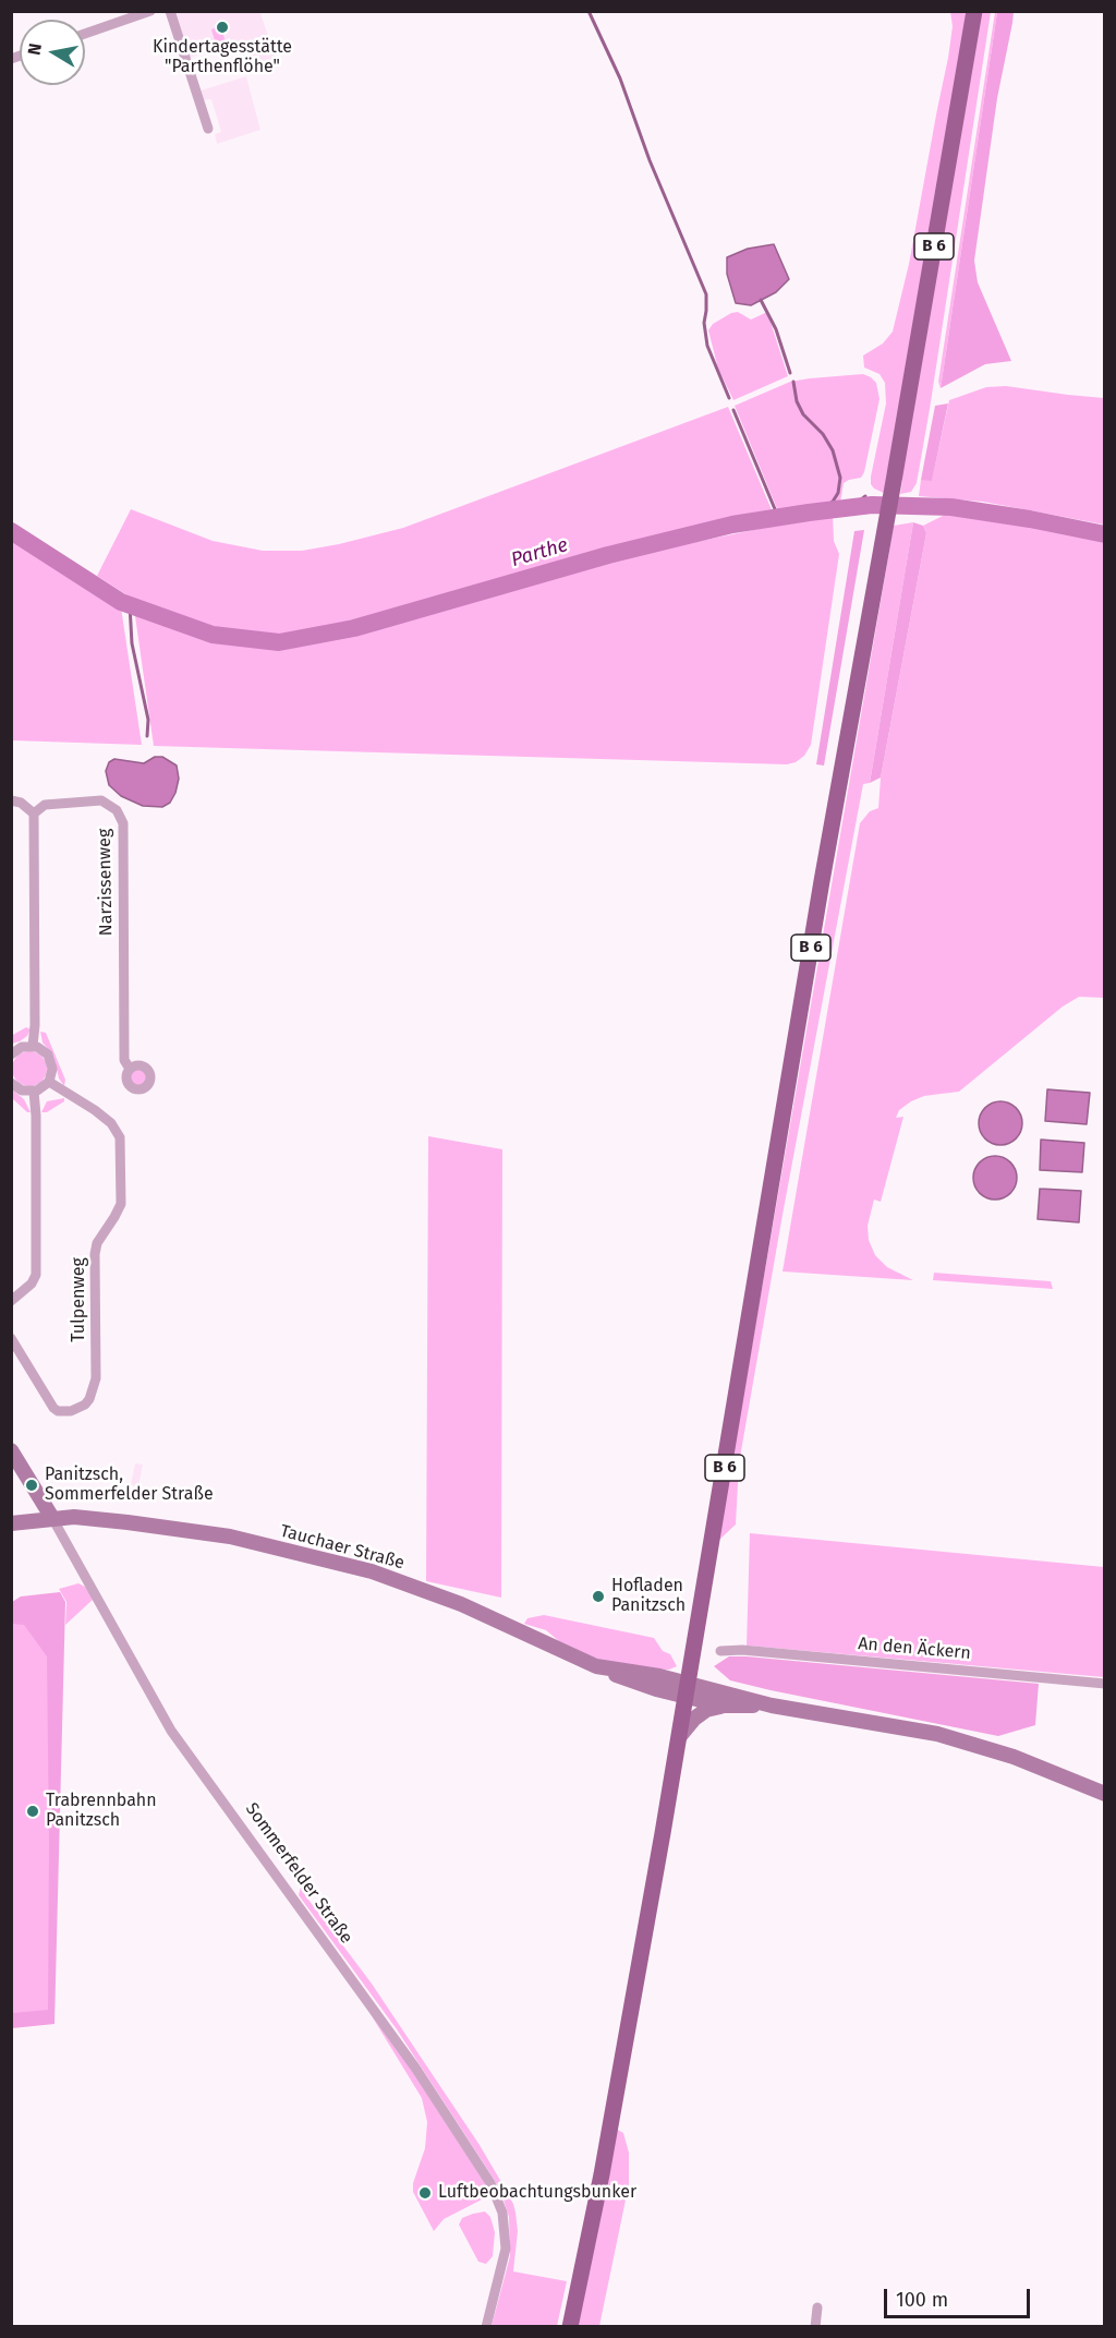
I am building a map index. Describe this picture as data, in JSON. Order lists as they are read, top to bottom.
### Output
{
  "streets": {
    "main road": ["B 6"],
    "street": [
      "Narzissenweg",
      "Tulpenweg",
      "Tauchaer Straße",
      "An den Äckern",
      "Sommerfelder Straße"
    ]
  },
  "crossings": [
    ["B 6", "Tauchaer Straße"],
    ["Tauchaer Straße", "Sommerfelder Straße"]
  ],
  "water": ["Parthe"],
  "places": [
    "Kindertagesstätte \"Parthenflöhe\"",
    "Panitzsch, Sommerfelder Straße",
    "Hofladen Panitzsch",
    "Trabrennbahn Panitzsch",
    "Luftbeobachtungsbunker"
  ],
  "scale_bar": "100 m",
  "north": "left"
}
